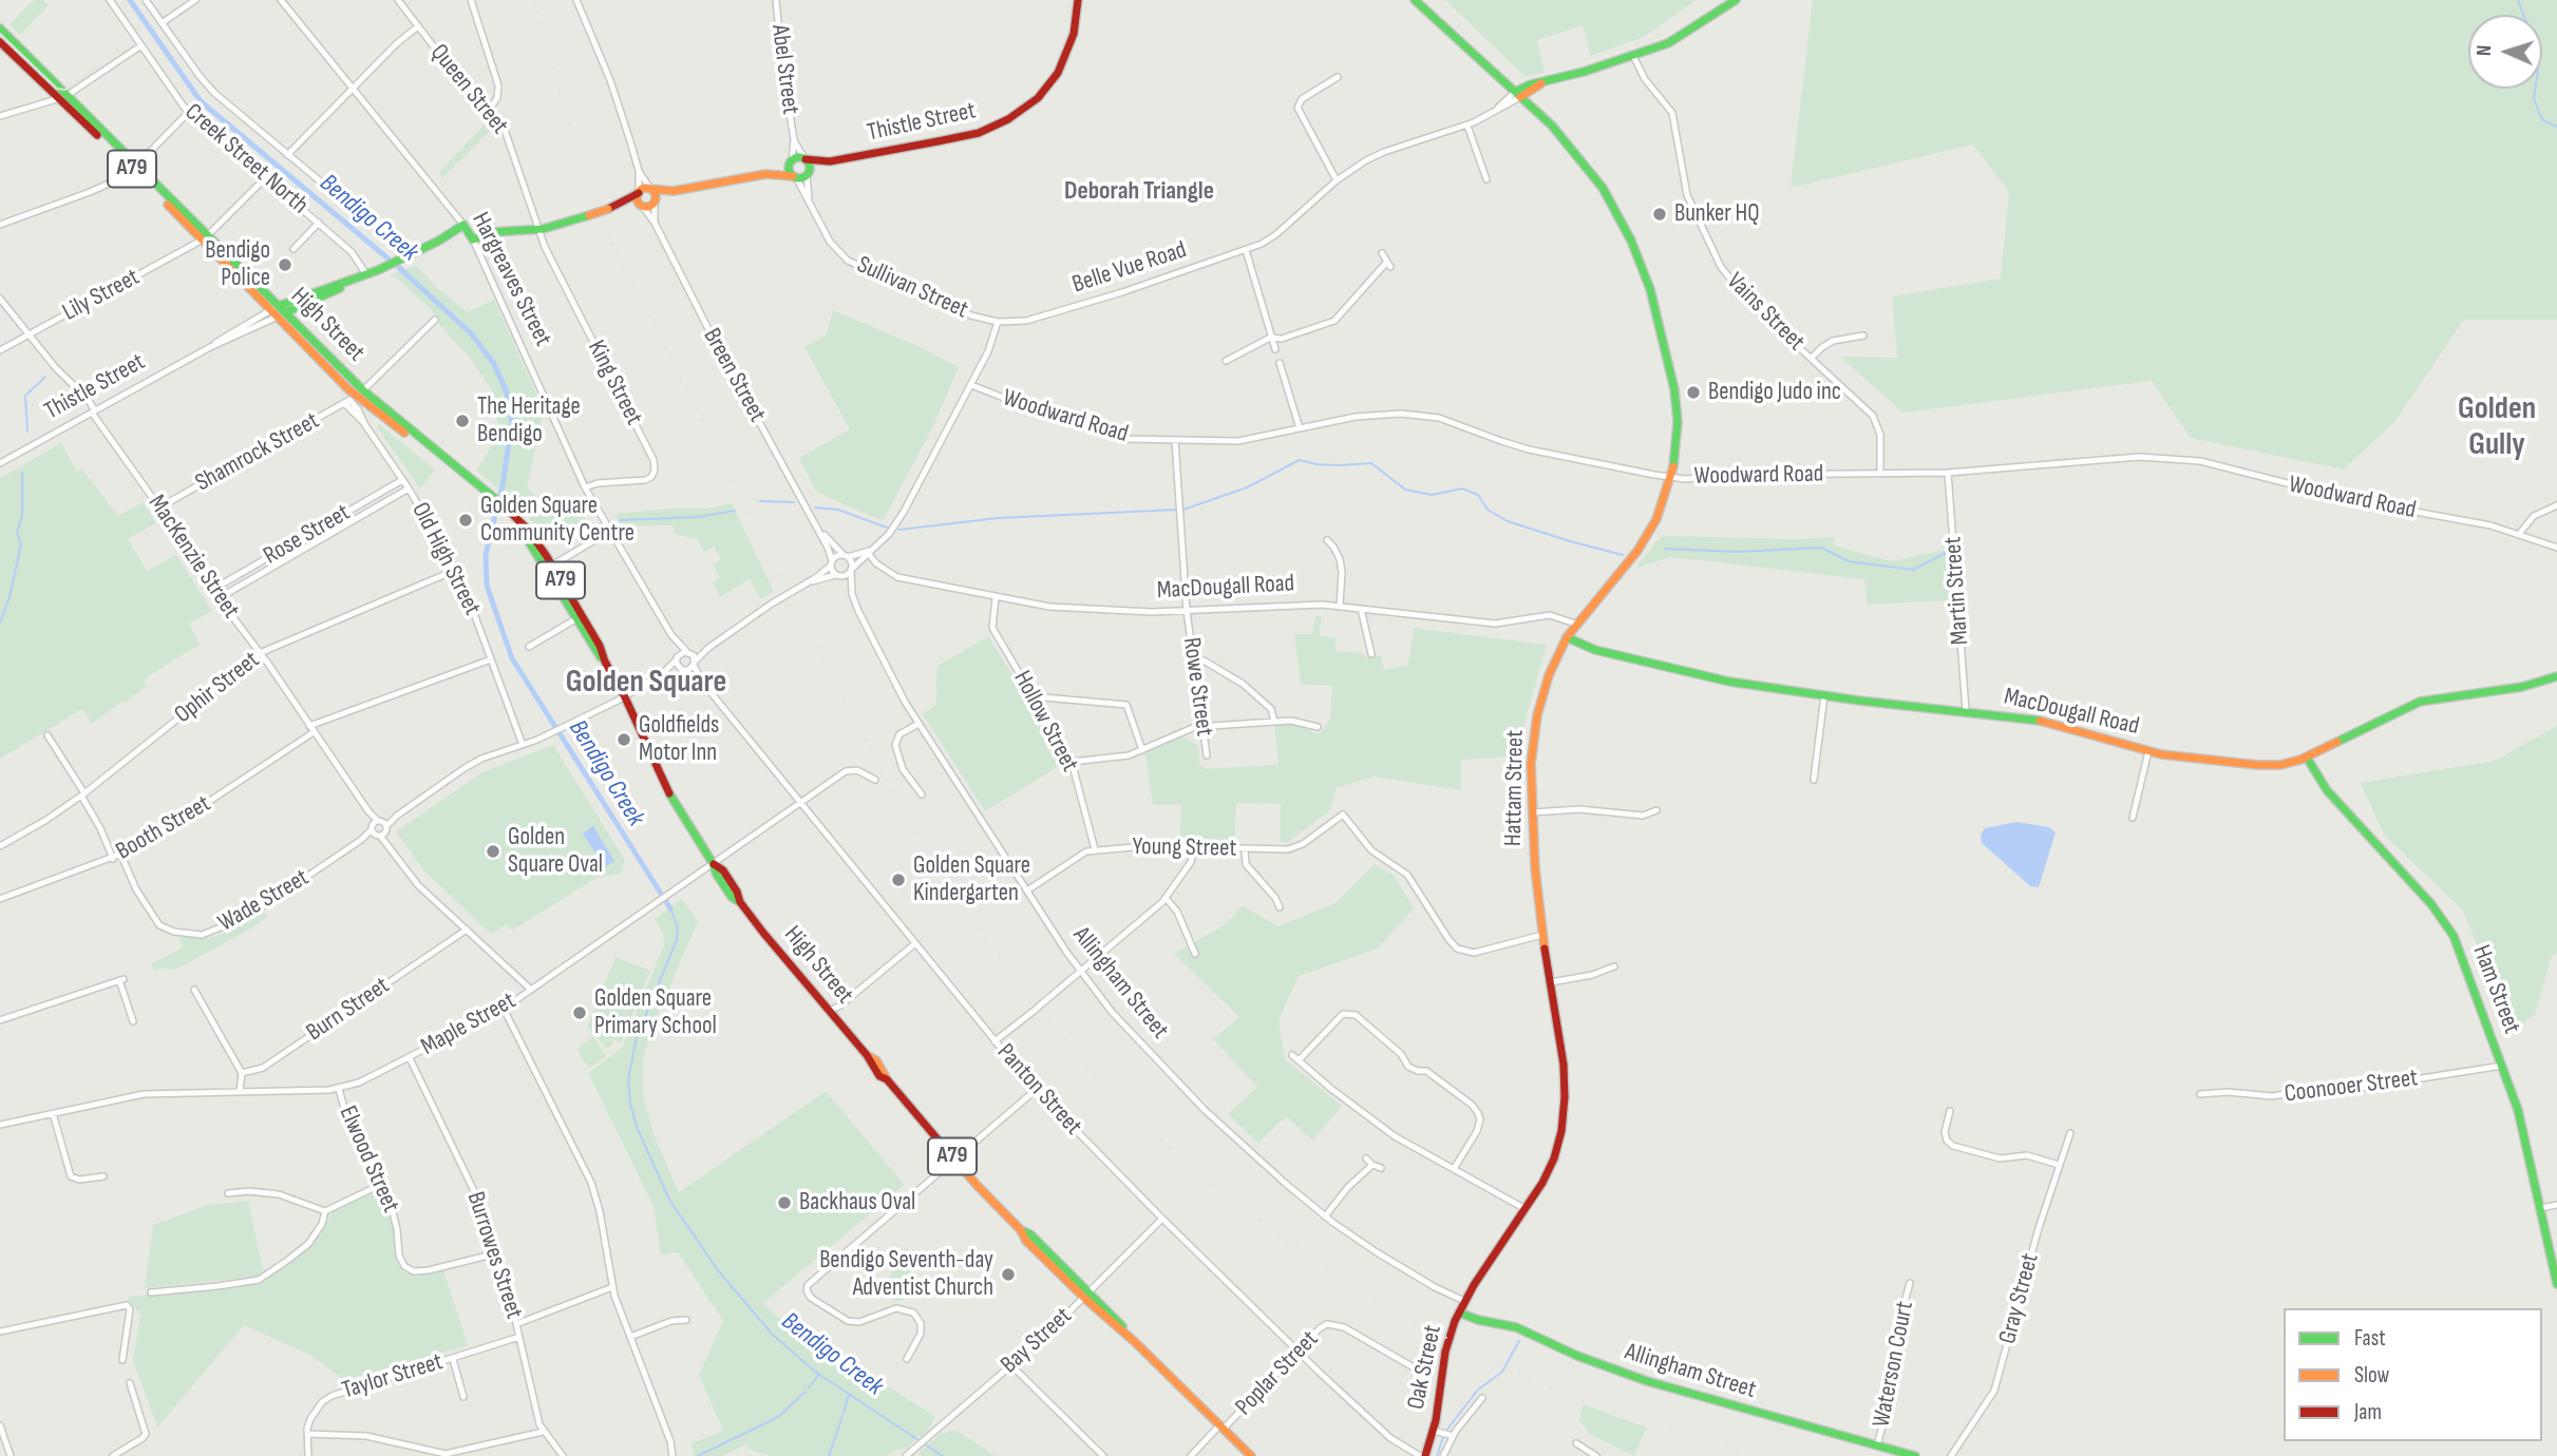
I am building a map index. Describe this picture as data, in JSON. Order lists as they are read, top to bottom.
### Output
{
  "streets": {
    "main road": [
      "Thistle Street",
      "A79",
      "Belle Vue Road",
      "Hargreaves Street",
      "High Street",
      "MacDougall Road",
      "Hattam Street",
      "Allingham Street",
      "Ham Street",
      "Oak Street"
    ],
    "street": [
      "Abel Street",
      "Queen Street",
      "Creek Street North",
      "Sullivan Street",
      "Lily Street",
      "Vains Street",
      "Breen Street",
      "King Street",
      "Woodward Road",
      "Shamrock Street",
      "Rose Street",
      "MacKenzie Street",
      "Old High Street",
      "Martin Street",
      "Rowe Street",
      "Ophir Street",
      "Hollow Street",
      "Booth Street",
      "Young Street",
      "Wade Street",
      "Burn Street",
      "Maple Street",
      "Coonooer Street",
      "Panton Street",
      "Elwood Street",
      "Burrowes Street",
      "Gray Street",
      "Bay Street",
      "Waterson Court",
      "Poplar Street",
      "Taylor Street"
    ]
  },
  "crossings": [
    ["Abel Street", "Thistle Street"],
    ["Abel Street", "Sullivan Street"],
    ["Queen Street", "King Street"],
    ["Thistle Street", "Creek Street North"],
    ["Thistle Street", "Hargreaves Street"],
    ["Thistle Street", "Sullivan Street"],
    ["Thistle Street", "High Street"],
    ["Thistle Street", "MacKenzie Street"],
    ["Creek Street North", "Lily Street"],
    ["Belle Vue Road", "Sullivan Street"],
    ["Belle Vue Road", "Vains Street"],
    ["Belle Vue Road", "Hattam Street"],
    ["Hargreaves Street", "King Street"],
    ["Lily Street", "High Street"],
    ["Lily Street", "MacKenzie Street"],
    ["Vains Street", "Woodward Road"],
    ["High Street", "Shamrock Street"],
    ["High Street", "Old High Street"],
    ["High Street", "Wade Street"],
    ["High Street", "Maple Street"],
    ["High Street", "Bay Street"],
    ["High Street", "Poplar Street"],
    ["Breen Street", "Allingham Street"],
    ["Woodward Road", "Martin Street"],
    ["Woodward Road", "Rowe Street"],
    ["Woodward Road", "Hattam Street"],
    ["Shamrock Street", "MacKenzie Street"],
    ["Shamrock Street", "Old High Street"],
    ["Rose Street", "MacKenzie Street"],
    ["Rose Street", "Old High Street"],
    ["MacKenzie Street", "Ophir Street"],
    ["MacKenzie Street", "Booth Street"],
    ["MacKenzie Street", "Wade Street"],
    ["MacKenzie Street", "Burn Street"],
    ["MacKenzie Street", "Maple Street"],
    ["Old High Street", "Ophir Street"],
    ["Old High Street", "Wade Street"],
    ["MacDougall Road", "Martin Street"],
    ["MacDougall Road", "Rowe Street"],
    ["MacDougall Road", "Hollow Street"],
    ["MacDougall Road", "Hattam Street"],
    ["MacDougall Road", "Ham Street"],
    ["Hollow Street", "Young Street"],
    ["Hattam Street", "Young Street"],
    ["Hattam Street", "Allingham Street"],
    ["Hattam Street", "Oak Street"],
    ["Booth Street", "Wade Street"],
    ["Young Street", "Allingham Street"],
    ["Wade Street", "Panton Street"],
    ["Allingham Street", "Waterson Court"],
    ["Allingham Street", "Oak Street"],
    ["Ham Street", "Coonooer Street"],
    ["Maple Street", "Panton Street"],
    ["Maple Street", "Elwood Street"],
    ["Maple Street", "Burrowes Street"],
    ["Panton Street", "Bay Street"],
    ["Panton Street", "Oak Street"],
    ["Panton Street", "Poplar Street"],
    ["Elwood Street", "Burrowes Street"],
    ["Burrowes Street", "Taylor Street"]
  ],
  "districts": ["Deborah Triangle", "Golden Gully", "Golden Square"],
  "water": ["Bendigo Creek"],
  "places": [
    "Bunker HQ",
    "Bendigo Police",
    "Bendigo Judo inc",
    "The Heritage Bendigo",
    "Golden Square Community Centre",
    "Goldfields Motor Inn",
    "Golden Square Oval",
    "Golden Square Kindergarten",
    "Golden Square Primary School",
    "Backhaus Oval",
    "Bendigo Seventh-day Adventist Church"
  ],
  "legend": ["Fast", "Slow", "Jam"],
  "north": "left"
}
